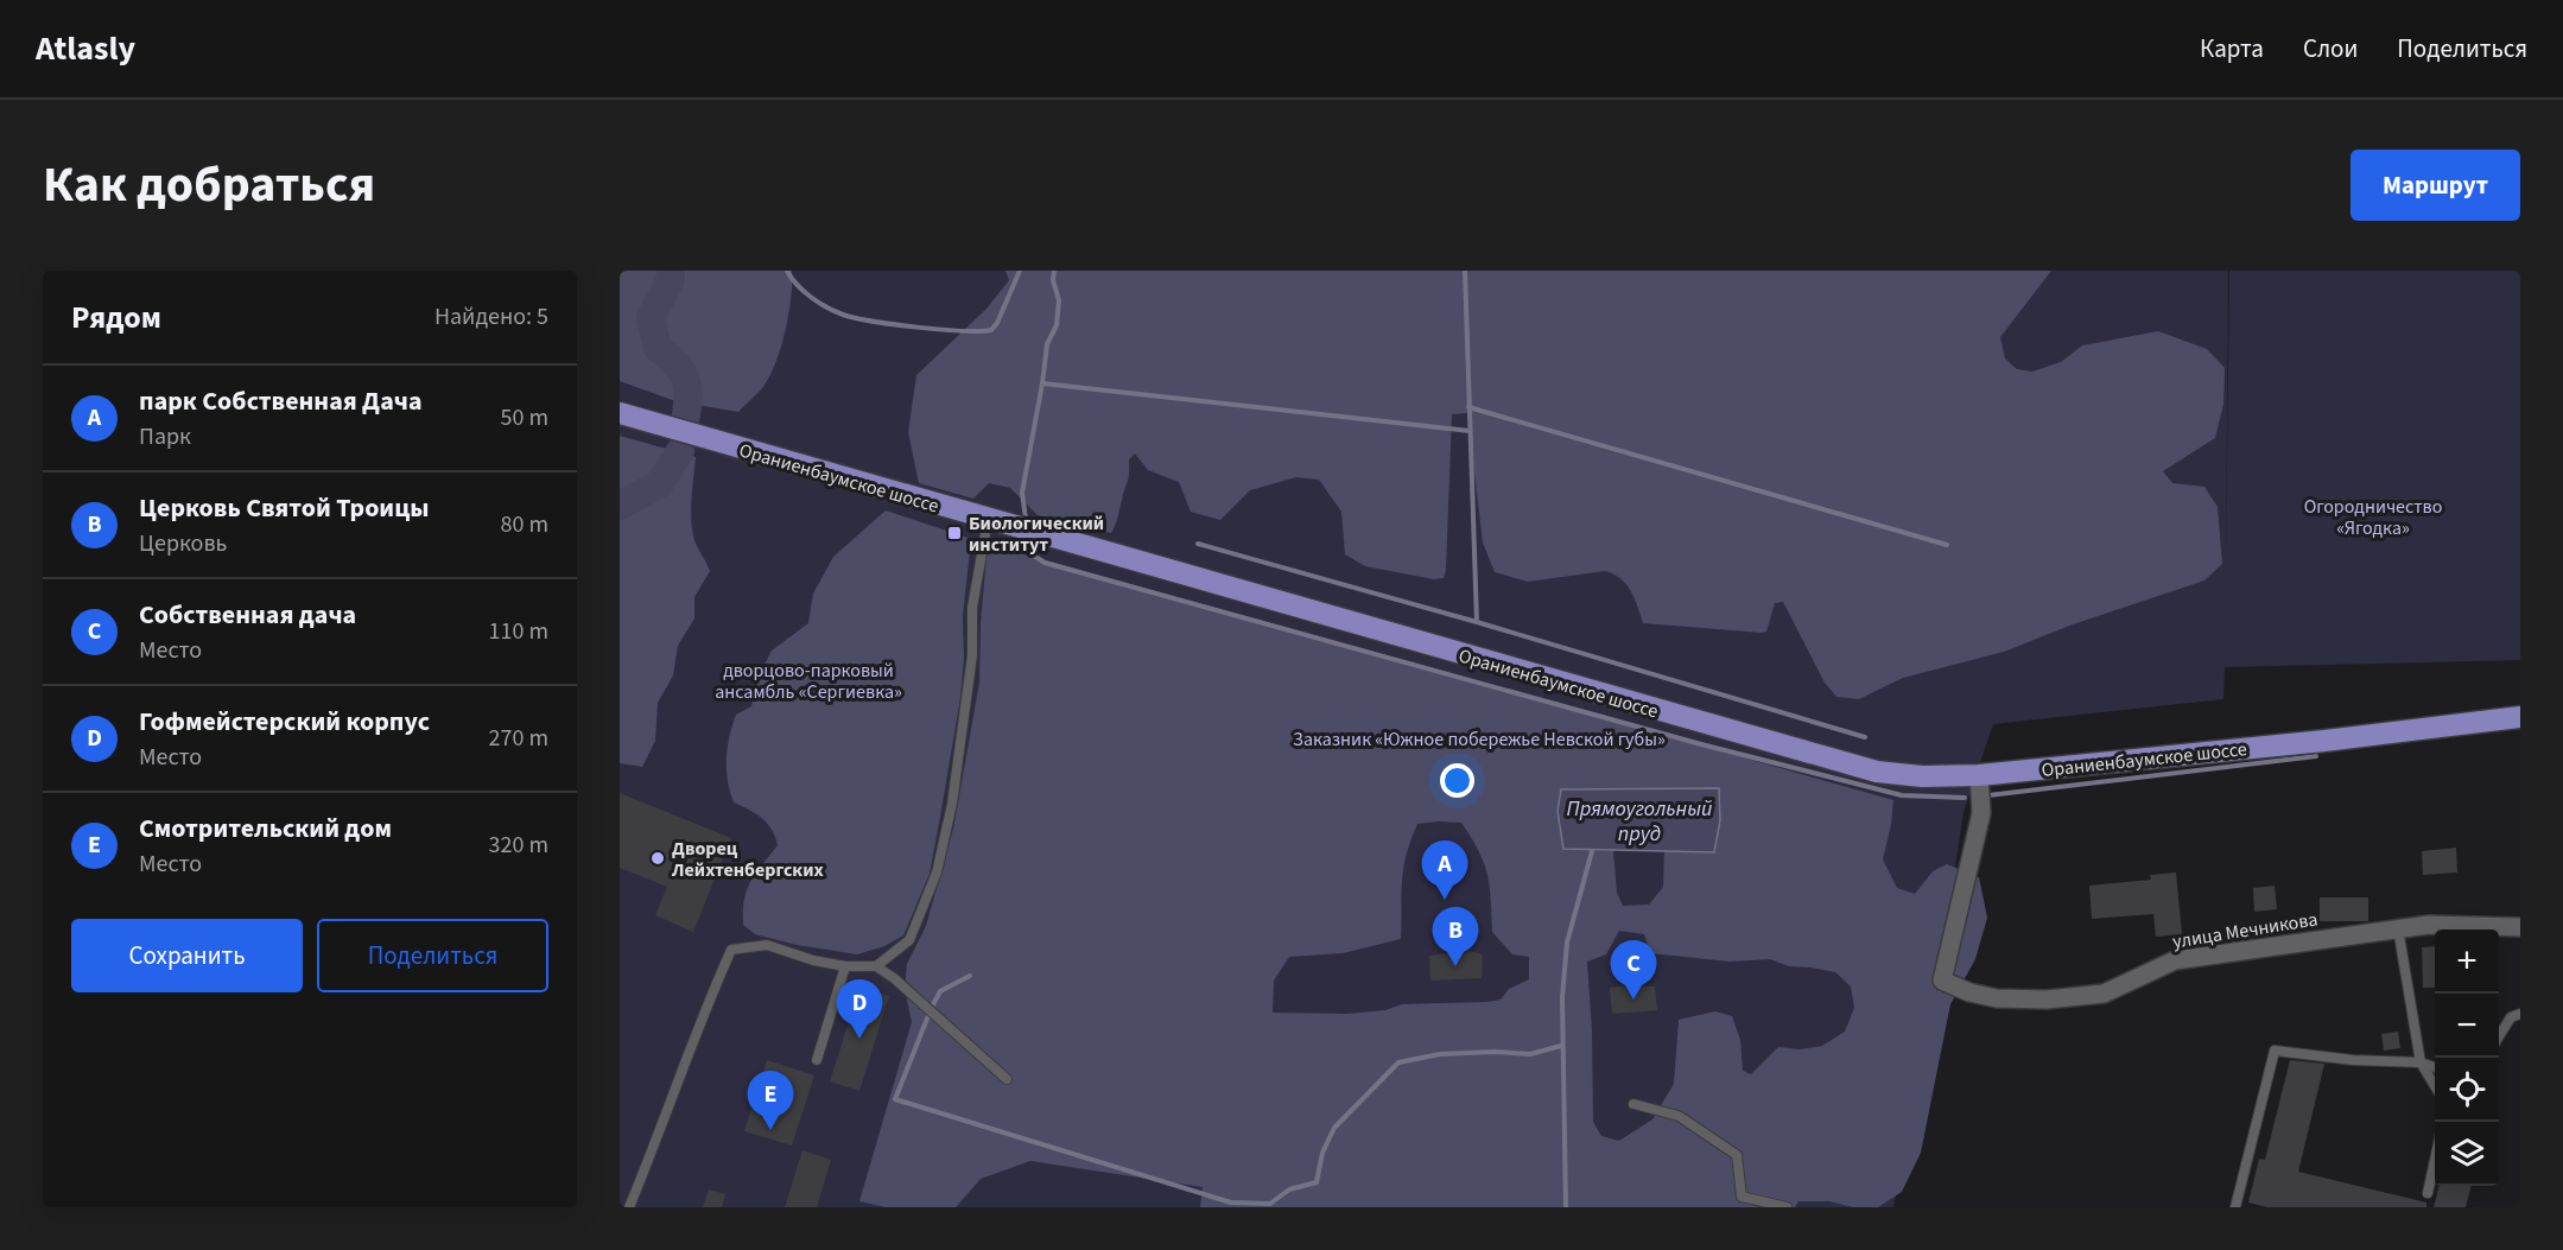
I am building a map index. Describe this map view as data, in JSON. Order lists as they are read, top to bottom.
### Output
{
  "streets": {
    "main road": ["Ораниенбаумское шоссе"],
    "street": ["улица Мечникова"]
  },
  "crossings": [
    ["Ораниенбаумское шоссе", "улица Мечникова"]
  ],
  "water": ["Прямоугольный пруд"],
  "parks": ["Огородничество «Ягодка»", "дворцово-парковый ансамбль «Сергиевка»", "Заказник «Южное побережье Невской губы»"],
  "places": {
    "transit": ["Биологический институт"],
    "other": ["Дворец Лейхтенбергских"]
  },
  "page": {
    "header": "Atlasly",
    "nav": ["Карта", "Слои", "Поделиться"],
    "title": "Как добраться",
    "buttons": [
      "Маршрут",
      ["Сохранить", "Поделиться"]
    ],
    "heading": ["Рядом", "Найдено: 5"],
    "list": [
      {
        "mark": "A",
        "name": "парк Собственная Дача",
        "note": "Парк",
        "value": "50 m"
      },
      {
        "mark": "B",
        "name": "Церковь Святой Троицы",
        "note": "Церковь",
        "value": "80 m"
      },
      {
        "mark": "C",
        "name": "Собственная дача",
        "note": "Место",
        "value": "110 m"
      },
      {
        "mark": "D",
        "name": "Гофмейстерский корпус",
        "note": "Место",
        "value": "270 m"
      },
      {
        "mark": "E",
        "name": "Смотрительский дом",
        "note": "Место",
        "value": "320 m"
      }
    ],
    "pins": [
      "A",
      "B",
      "C",
      "D",
      "E"
    ],
    "map_buttons": ["+", "−"]
  }
}
